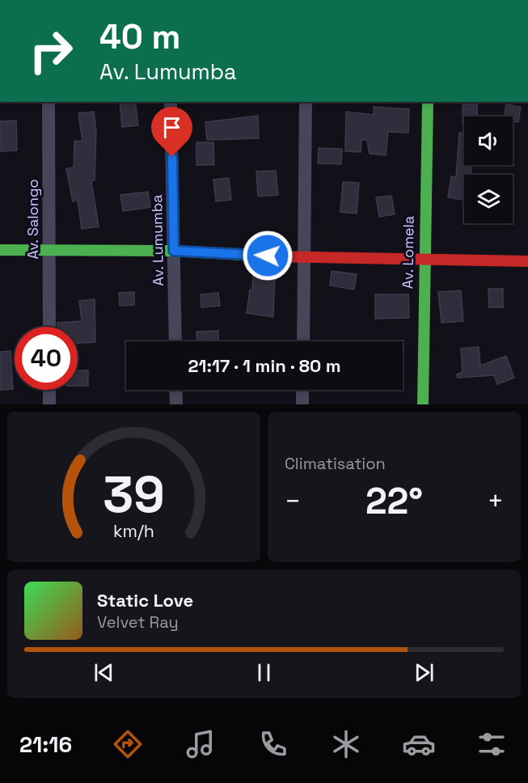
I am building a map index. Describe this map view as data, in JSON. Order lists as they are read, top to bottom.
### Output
{
  "streets": {
    "street": ["Av. Salongo", "Av. Lumumba", "Av. Lomela"]
  },
  "page": {
    "turn": ["40 m", "Av. Lumumba"],
    "limit": "40",
    "trip": "21:17 · 1 min · 80 m",
    "tile": "Climatisation",
    "heat": ["−", "22°", "+"],
    "song": ["Static Love", "Velvet Ray"],
    "tabs": "21:16",
    "gauge": ["39", "km/h"]
  }
}
